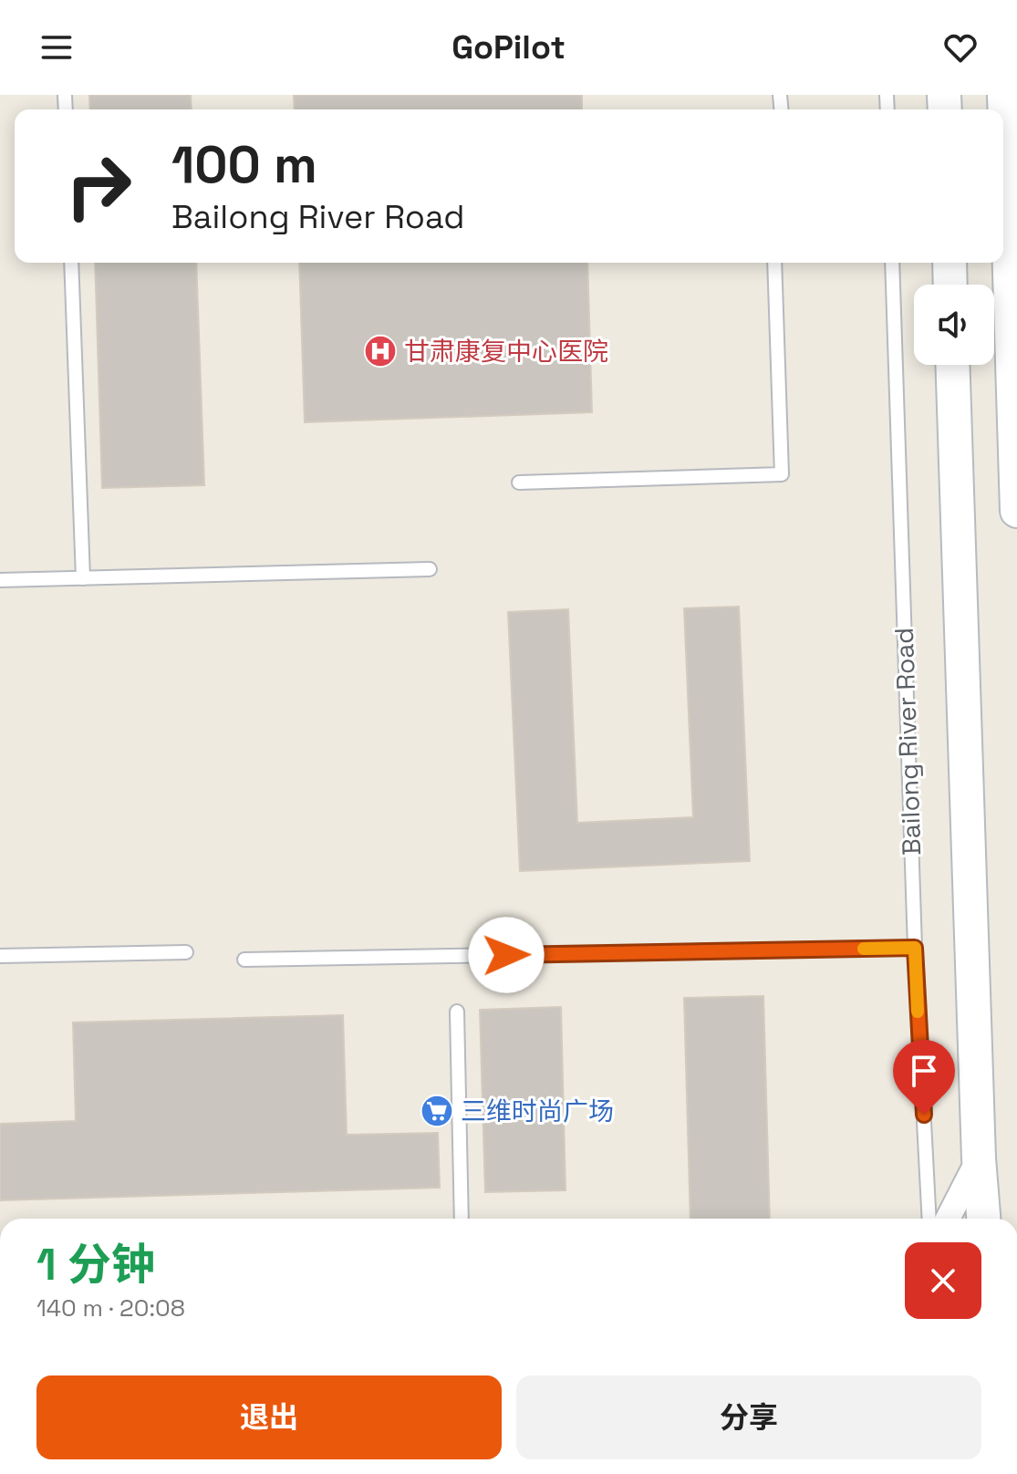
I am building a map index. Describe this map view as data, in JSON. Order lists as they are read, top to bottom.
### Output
{
  "streets": {
    "lane": ["Bailong River Road"]
  },
  "places": {
    "hospital": ["甘肃康复中心医院"],
    "supermarket": ["三维时尚广场"]
  },
  "page": {
    "header": "GoPilot",
    "turn": ["100 m", "Bailong River Road"],
    "heading": ["1 分钟", "140 m · 20:08"],
    "buttons": ["退出", "分享"]
  }
}
